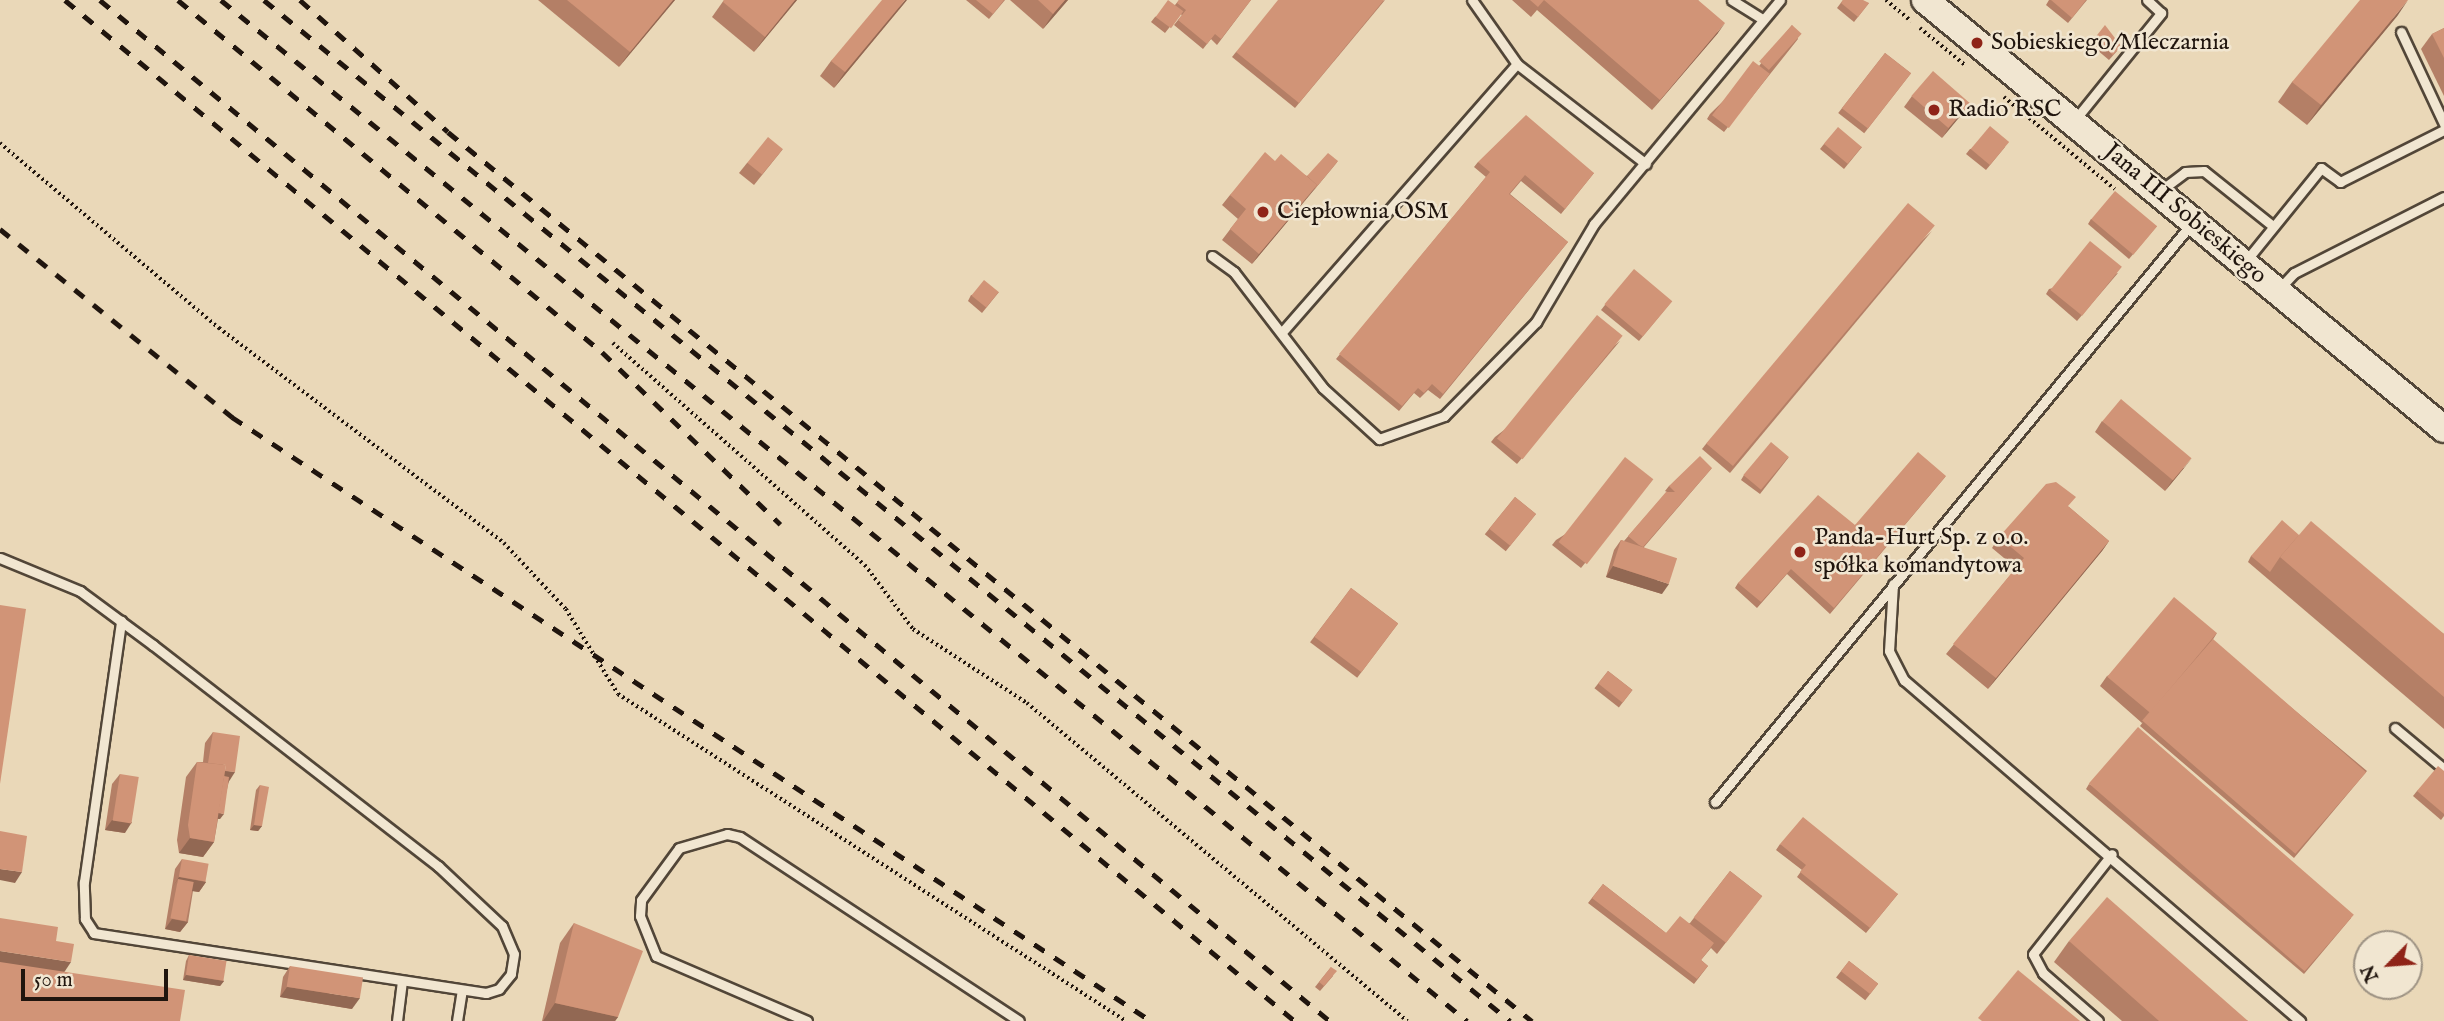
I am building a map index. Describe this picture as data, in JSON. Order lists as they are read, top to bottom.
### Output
{
  "streets": {
    "main road": ["Jana III Sobieskiego"]
  },
  "places": [
    "Sobieskiego/Mleczarnia",
    "Radio RSC",
    "Ciepłownia OSM",
    "Panda-Hurt Sp. z o.o. spółka komandytowa"
  ],
  "scale_bar": "50 m",
  "north": "bottom left"
}
